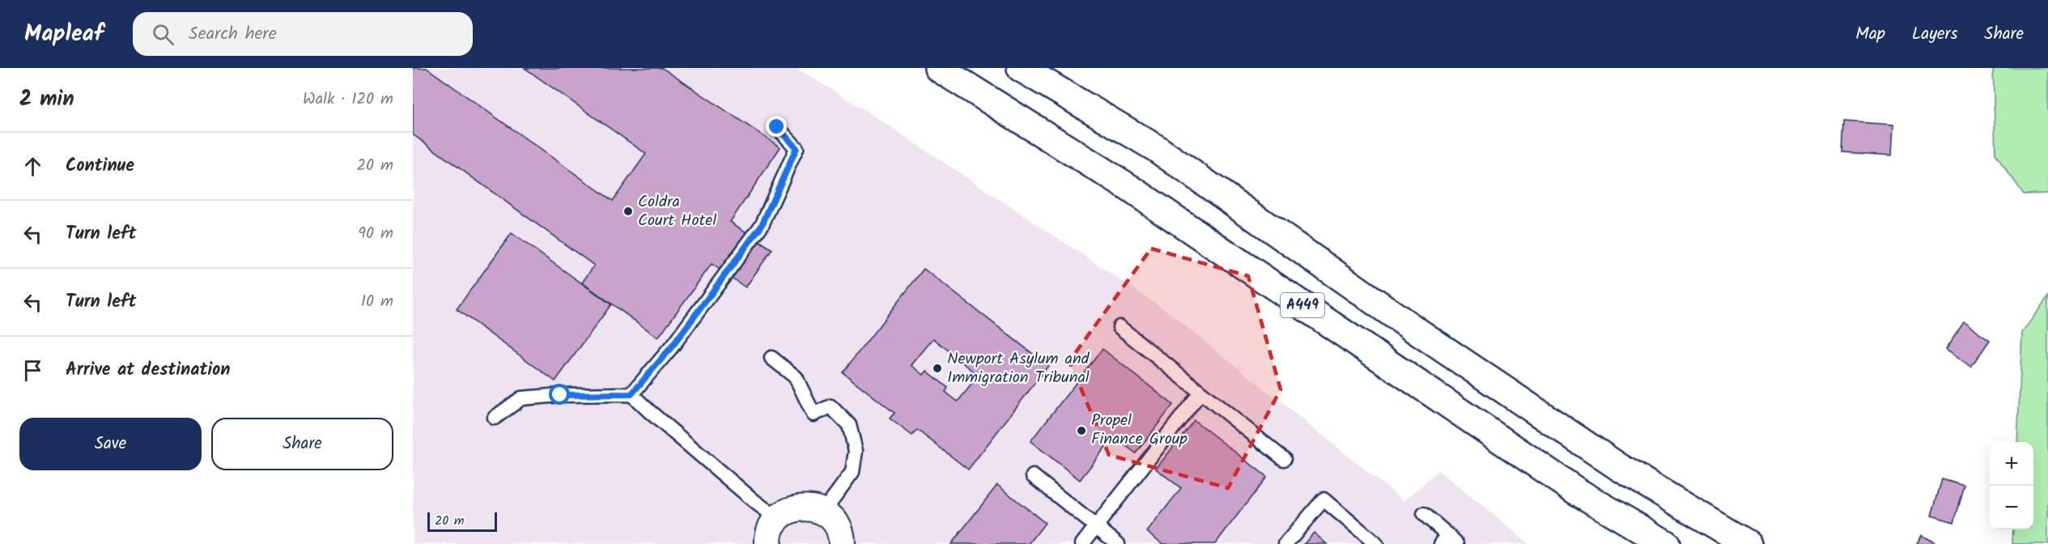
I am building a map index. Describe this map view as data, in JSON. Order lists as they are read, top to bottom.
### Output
{
  "streets": {
    "highway": ["A449"]
  },
  "places": ["Coldra Court Hotel", "Newport Asylum and Immigration Tribunal", "Propel Finance Group"],
  "scale_bar": "20 m",
  "page": {
    "header": "Mapleaf",
    "search": "Search here",
    "nav": ["Map", "Layers", "Share"],
    "heading": ["2 min", "Walk · 120 m"],
    "list": [
      ["Continue", "20 m"],
      ["Turn left", "90 m"],
      ["Turn left", "10 m"],
      "Arrive at destination"
    ],
    "buttons": ["Save", "Share"],
    "map_buttons": ["+", "−"],
    "scale": "20 m"
  }
}
